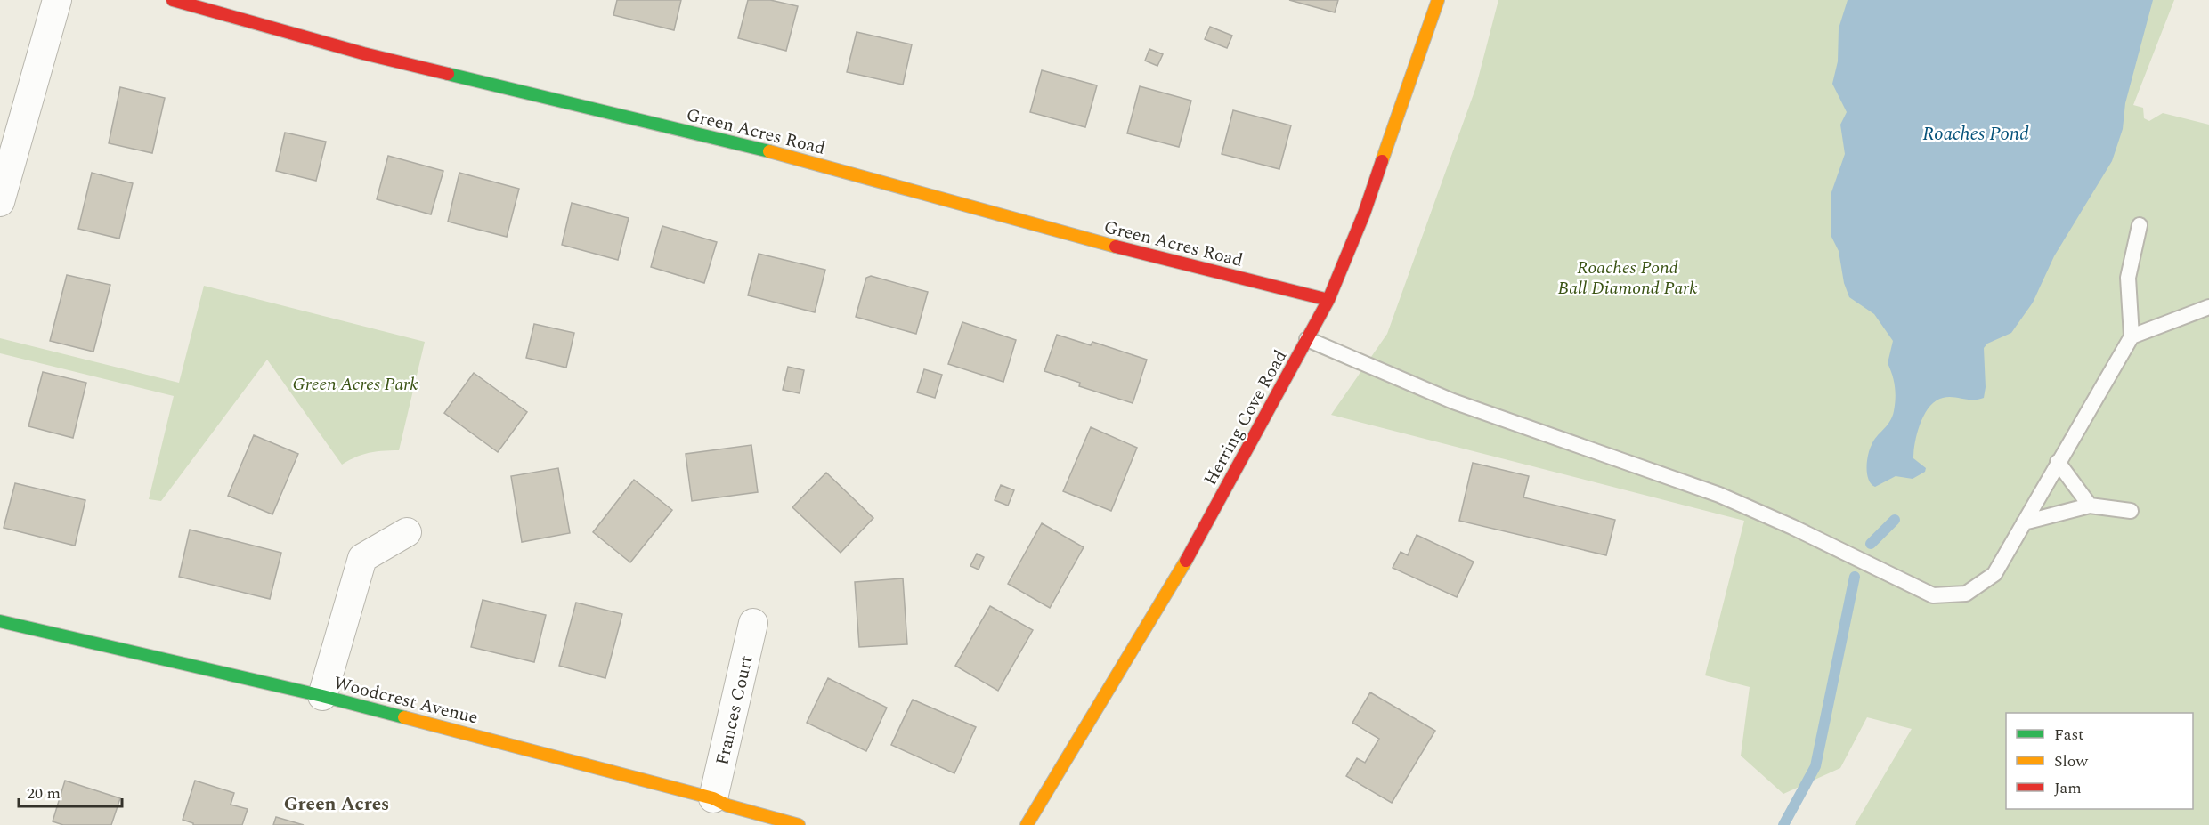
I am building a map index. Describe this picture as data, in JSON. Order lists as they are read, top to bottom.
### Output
{
  "streets": {
    "street": [
      "Green Acres Road",
      "Herring Cove Road",
      "Woodcrest Avenue",
      "Frances Court"
    ]
  },
  "crossings": [
    ["Green Acres Road", "Herring Cove Road"],
    ["Woodcrest Avenue", "Frances Court"]
  ],
  "districts": ["Green Acres"],
  "water": ["Roaches Pond"],
  "parks": ["Roaches Pond Ball Diamond Park", "Green Acres Park"],
  "legend": ["Fast", "Slow", "Jam"],
  "scale_bar": "20 m"
}
